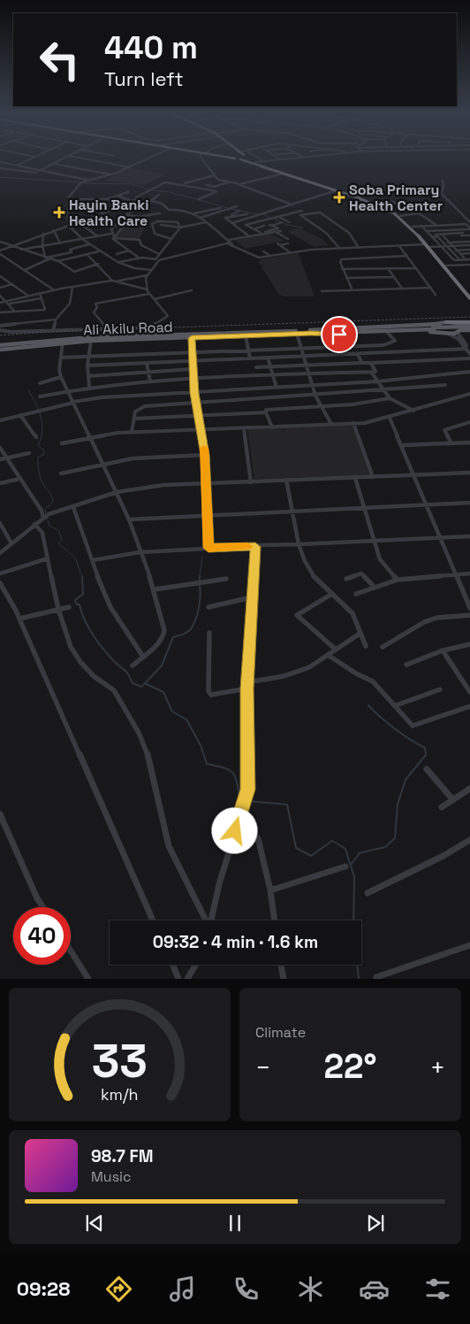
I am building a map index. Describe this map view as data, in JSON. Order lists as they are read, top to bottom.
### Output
{
  "streets": {
    "main road": ["Ali Akilu Road"]
  },
  "places": {
    "health": ["Soba Primary Health Center", "Hayin Banki Health Care"]
  },
  "page": {
    "turn": ["440 m", "Turn left"],
    "limit": "40",
    "trip": "09:32 · 4 min · 1.6 km",
    "tile": "Climate",
    "heat": ["−", "22°", "+"],
    "song": ["98.7 FM", "Music"],
    "tabs": "09:28",
    "gauge": ["33", "km/h"]
  }
}
